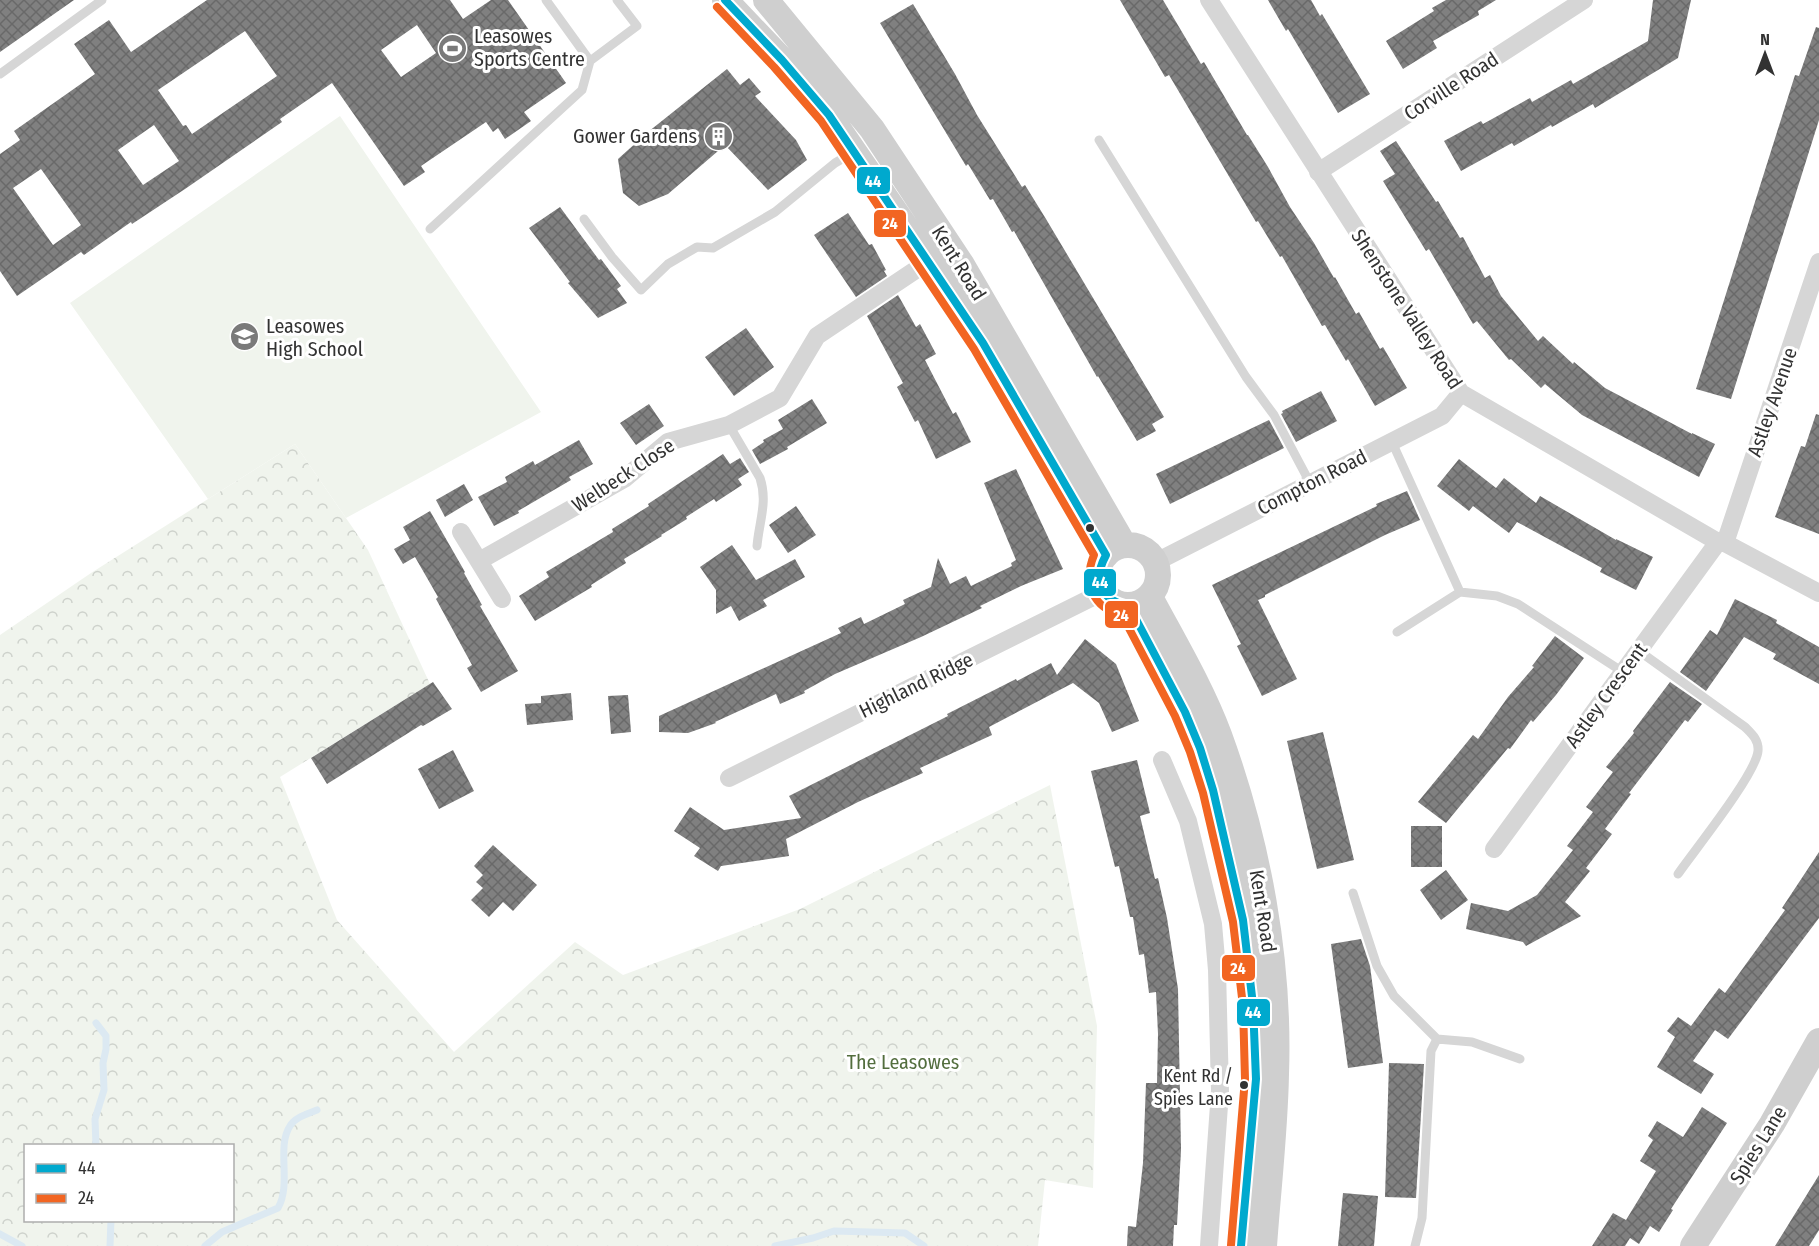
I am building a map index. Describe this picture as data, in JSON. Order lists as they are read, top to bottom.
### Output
{
  "streets": {
    "main road": ["Kent Road", "Spies Lane"],
    "street": [
      "Corville Road",
      "Shenstone Valley Road",
      "Astley Avenue",
      "Welbeck Close",
      "Compton Road",
      "Highland Ridge",
      "Astley Crescent"
    ]
  },
  "crossings": [
    ["Corville Road", "Shenstone Valley Road"],
    ["Kent Road", "Welbeck Close"],
    ["Kent Road", "Compton Road"],
    ["Kent Road", "Highland Ridge"],
    ["Shenstone Valley Road", "Astley Avenue"],
    ["Shenstone Valley Road", "Compton Road"],
    ["Shenstone Valley Road", "Astley Crescent"],
    ["Astley Avenue", "Astley Crescent"],
    ["Compton Road", "Highland Ridge"]
  ],
  "parks": ["The Leasowes"],
  "places": {
    "sports": ["Leasowes Sports Centre"],
    "building": ["Gower Gardens"],
    "school or university": ["Leasowes High School"],
    "other": ["Kent Rd / Spies Lane"]
  },
  "lines": ["transit line 44", "transit line 24"],
  "legend": ["44", "24"],
  "north": "top"
}
